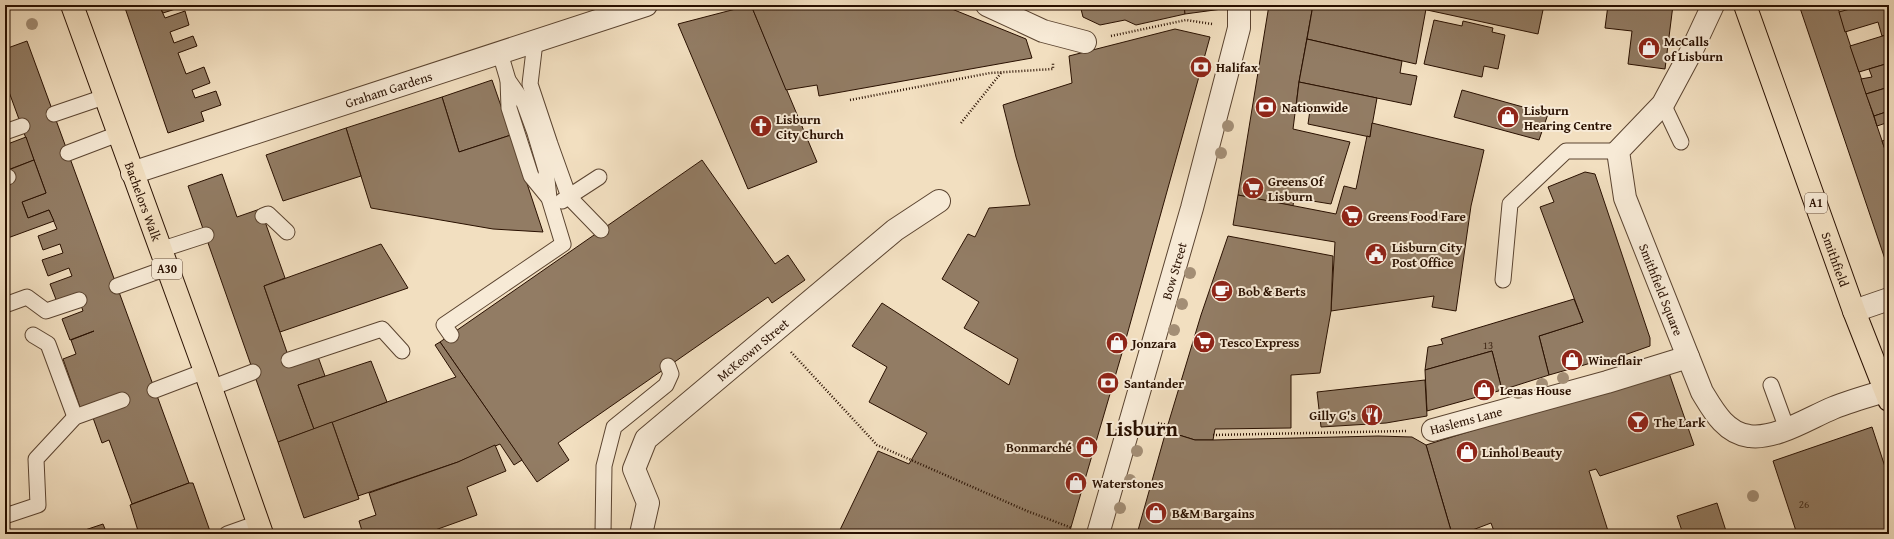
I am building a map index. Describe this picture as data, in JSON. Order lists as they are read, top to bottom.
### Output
{
  "streets": {
    "main road": [
      "Bachelors Walk",
      "A1",
      "Smithfield",
      "A30"
    ],
    "street": [
      "Graham Gardens",
      "Bow Street",
      "Smithfield Square",
      "McKeown Street",
      "Haslems Lane"
    ]
  },
  "crossings": [
    ["Graham Gardens", "Bachelors Walk"],
    ["Smithfield", "Smithfield Square"],
    ["Smithfield Square", "Haslems Lane"]
  ],
  "districts": ["Lisburn"],
  "places": {
    "shop": [
      "McCalls of Lisburn",
      "Lisburn Hearing Centre",
      "Jonzara",
      "Wineflair",
      "Lenas House",
      "Bonmarché",
      "Linhol Beauty",
      "Waterstones",
      "B&M Bargains"
    ],
    "bank": ["Halifax", "Nationwide", "Santander"],
    "church": ["Lisburn City Church"],
    "supermarket": ["Greens Of Lisburn", "Greens Food Fare", "Tesco Express"],
    "public building": ["Lisburn City Post Office"],
    "cafe": ["Bob & Berts"],
    "restaurant": ["Gilly G's"],
    "bar": ["The Lark"]
  },
  "house_numbers": ["13", "26"]
}
